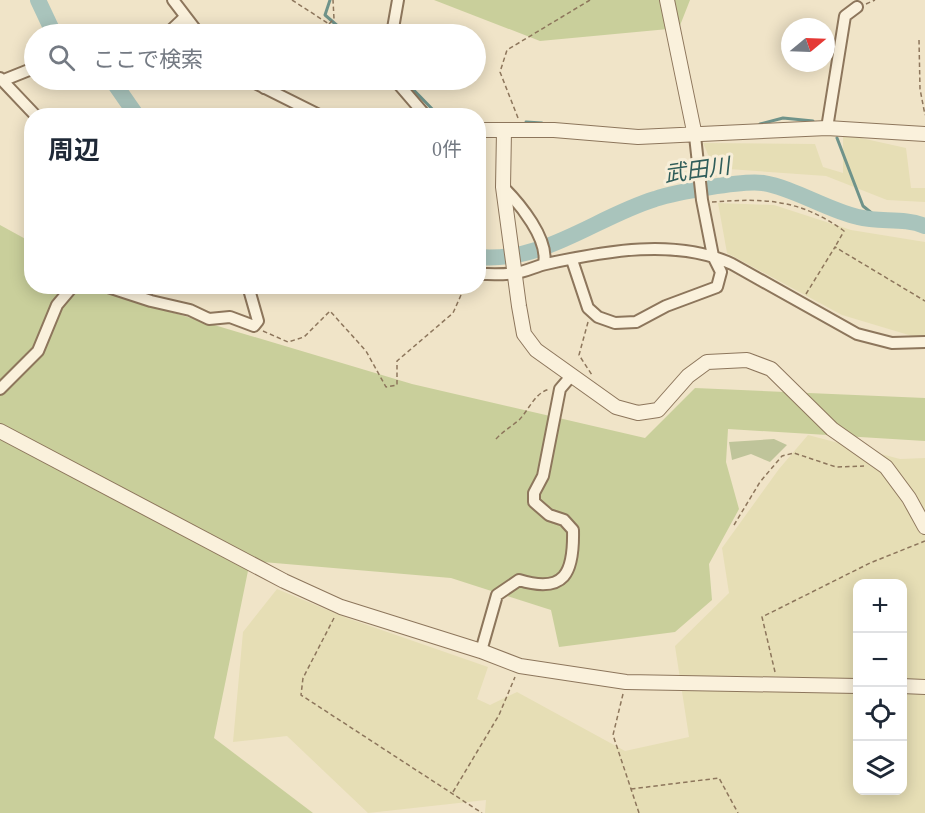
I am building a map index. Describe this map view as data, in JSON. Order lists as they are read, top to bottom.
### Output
{
  "water": ["武田川"],
  "north": "right",
  "page": {
    "search": "ここで検索",
    "heading": ["周辺", "0件"],
    "map_buttons": ["+", "−"]
  }
}
